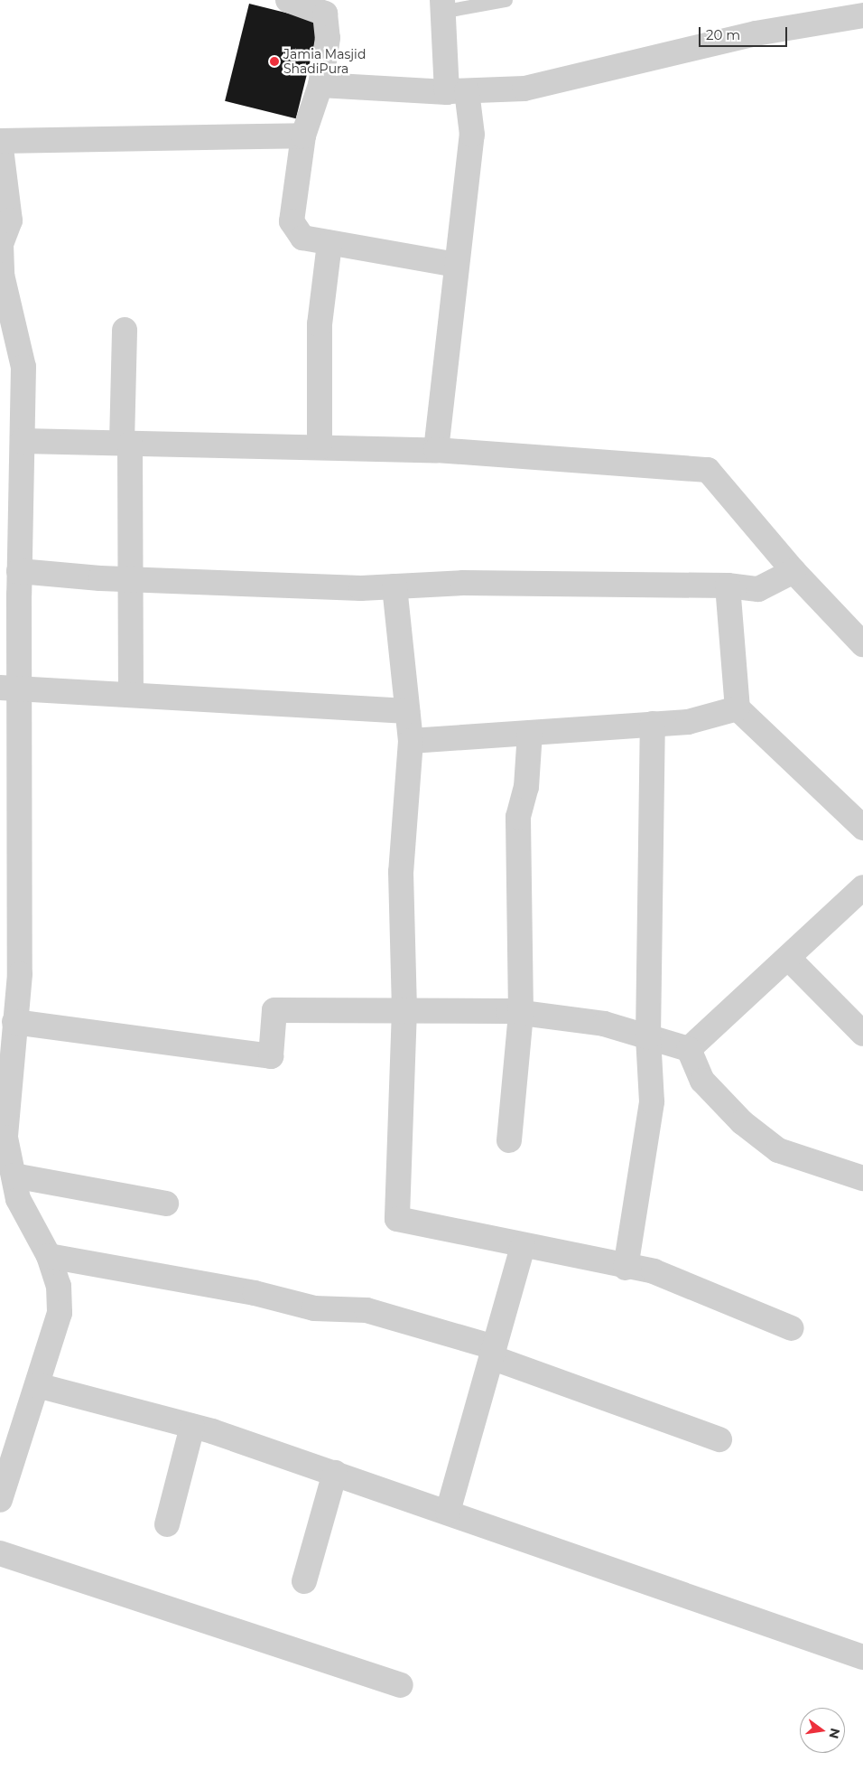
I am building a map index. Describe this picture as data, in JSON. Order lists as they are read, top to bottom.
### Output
{
  "places": ["Jamia Masjid ShadiPura"],
  "scale_bar": "20 m",
  "north": "right"
}
